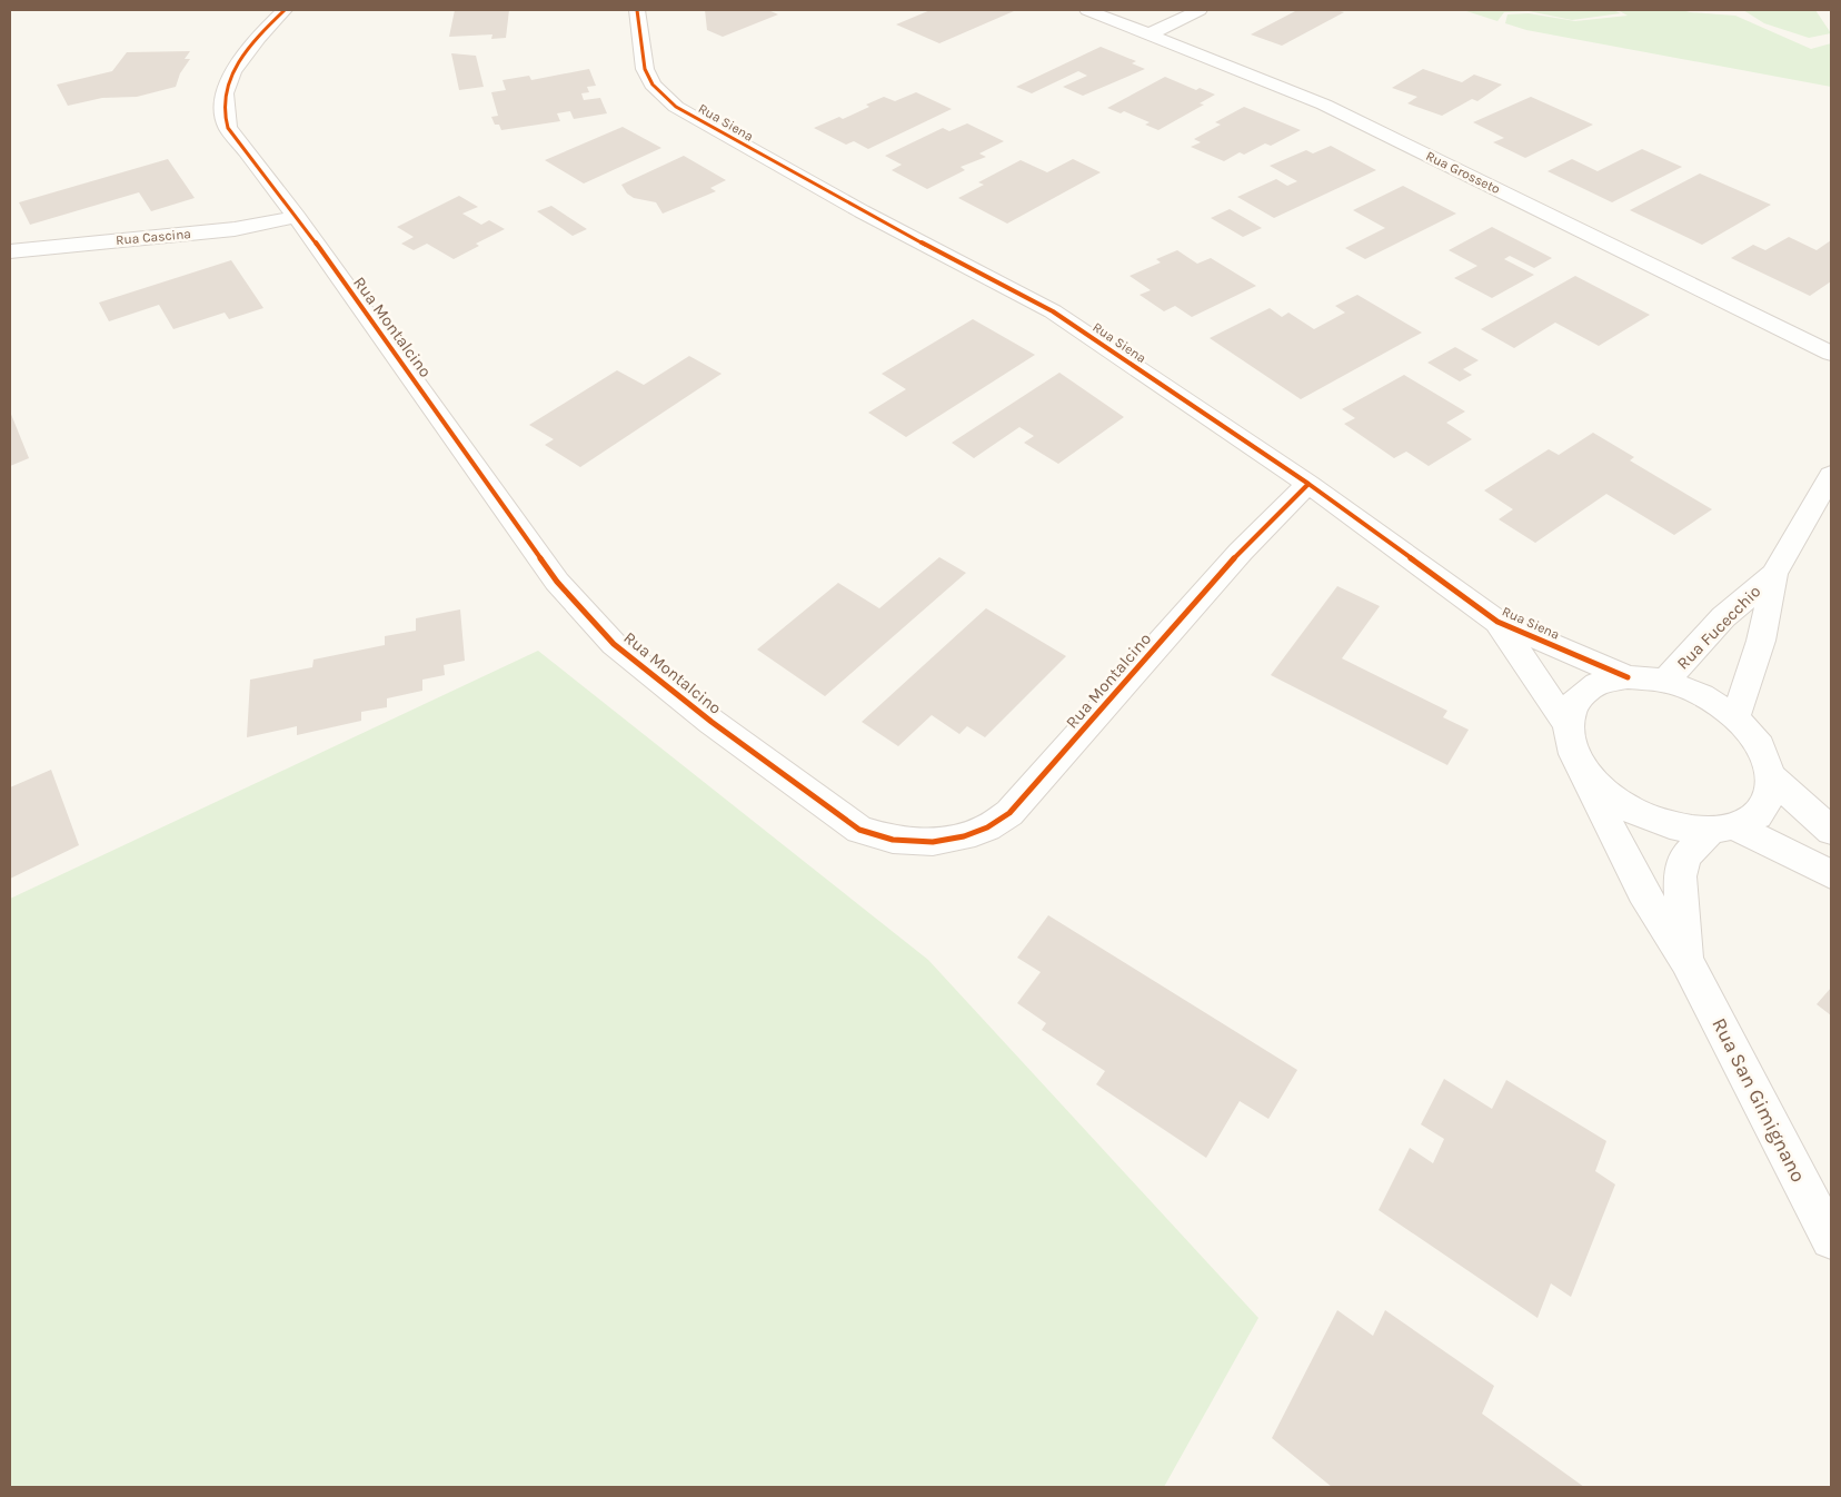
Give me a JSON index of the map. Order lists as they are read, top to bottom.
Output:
{
  "streets": {
    "street": [
      "Rua Siena",
      "Rua Grosseto",
      "Rua Cascina",
      "Rua Montalcino",
      "Rua Fucecchio",
      "Rua San Gimignano"
    ]
  },
  "crossings": [
    ["Rua Siena", "Rua Montalcino"],
    ["Rua Siena", "Rua Fucecchio"],
    ["Rua Siena", "Rua San Gimignano"],
    ["Rua Cascina", "Rua Montalcino"],
    ["Rua Fucecchio", "Rua San Gimignano"]
  ]
}
